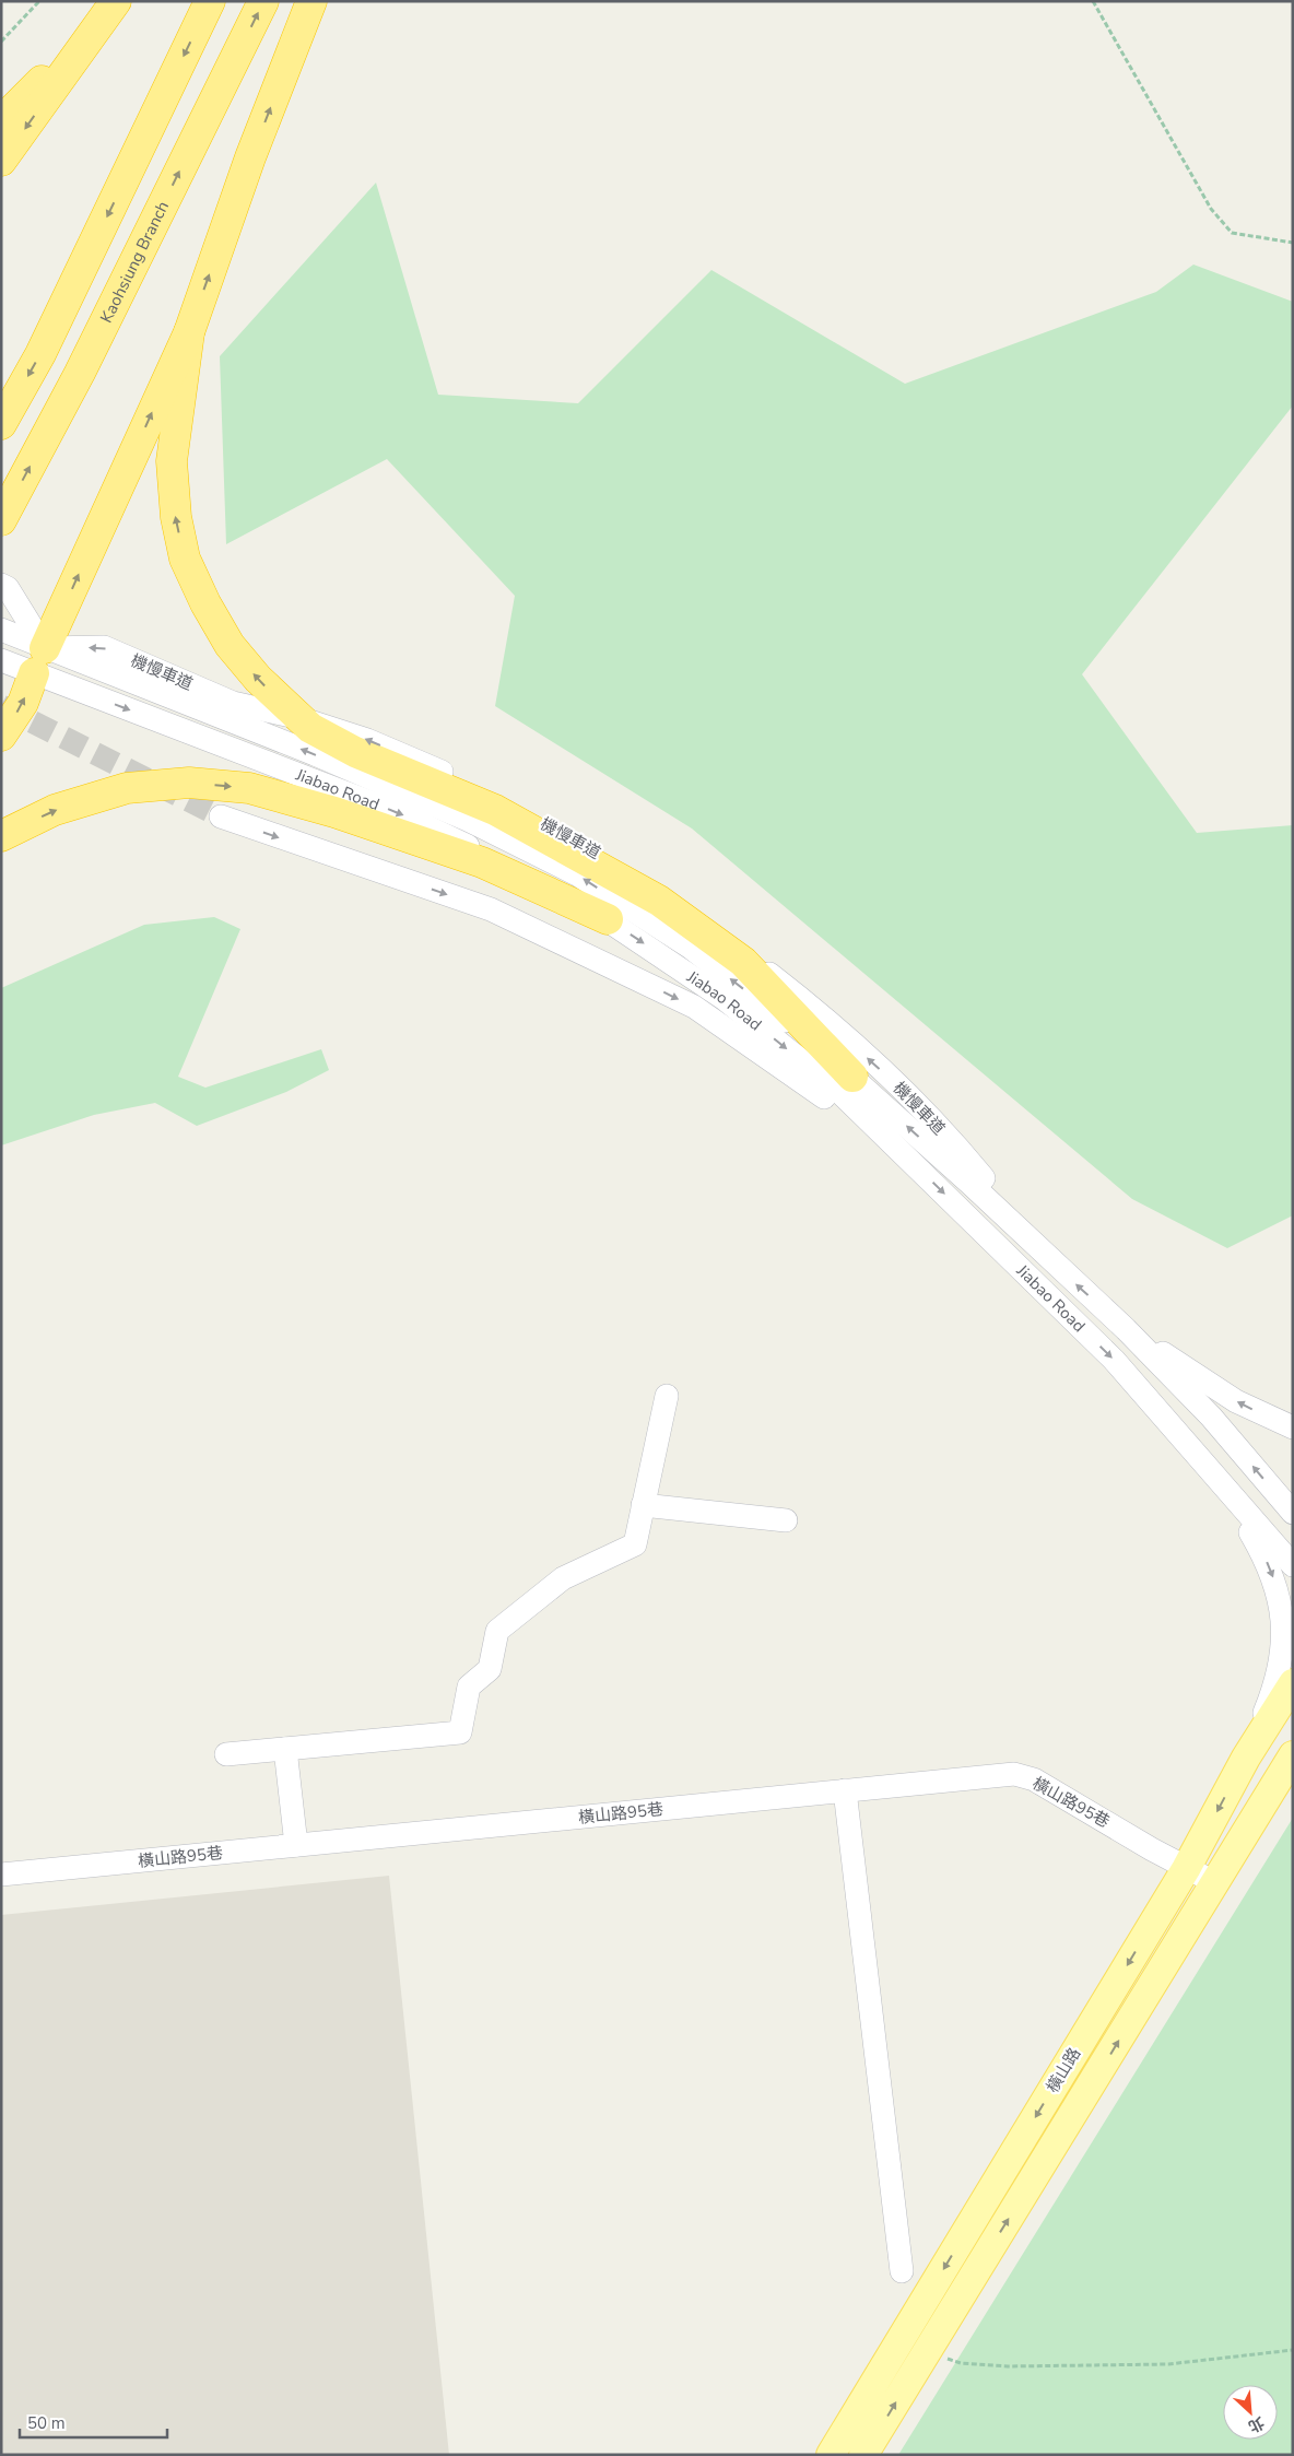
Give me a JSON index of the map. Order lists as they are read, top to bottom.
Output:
{
  "streets": {
    "highway": ["Kaohsiung Branch"],
    "main road": ["橫山路"],
    "street": ["機慢車道", "Jiabao Road", "橫山路95巷"]
  },
  "crossings": [
    ["機慢車道", "Jiabao Road"],
    ["橫山路95巷", "橫山路"]
  ],
  "scale_bar": "50 m",
  "north": "bottom right"
}
